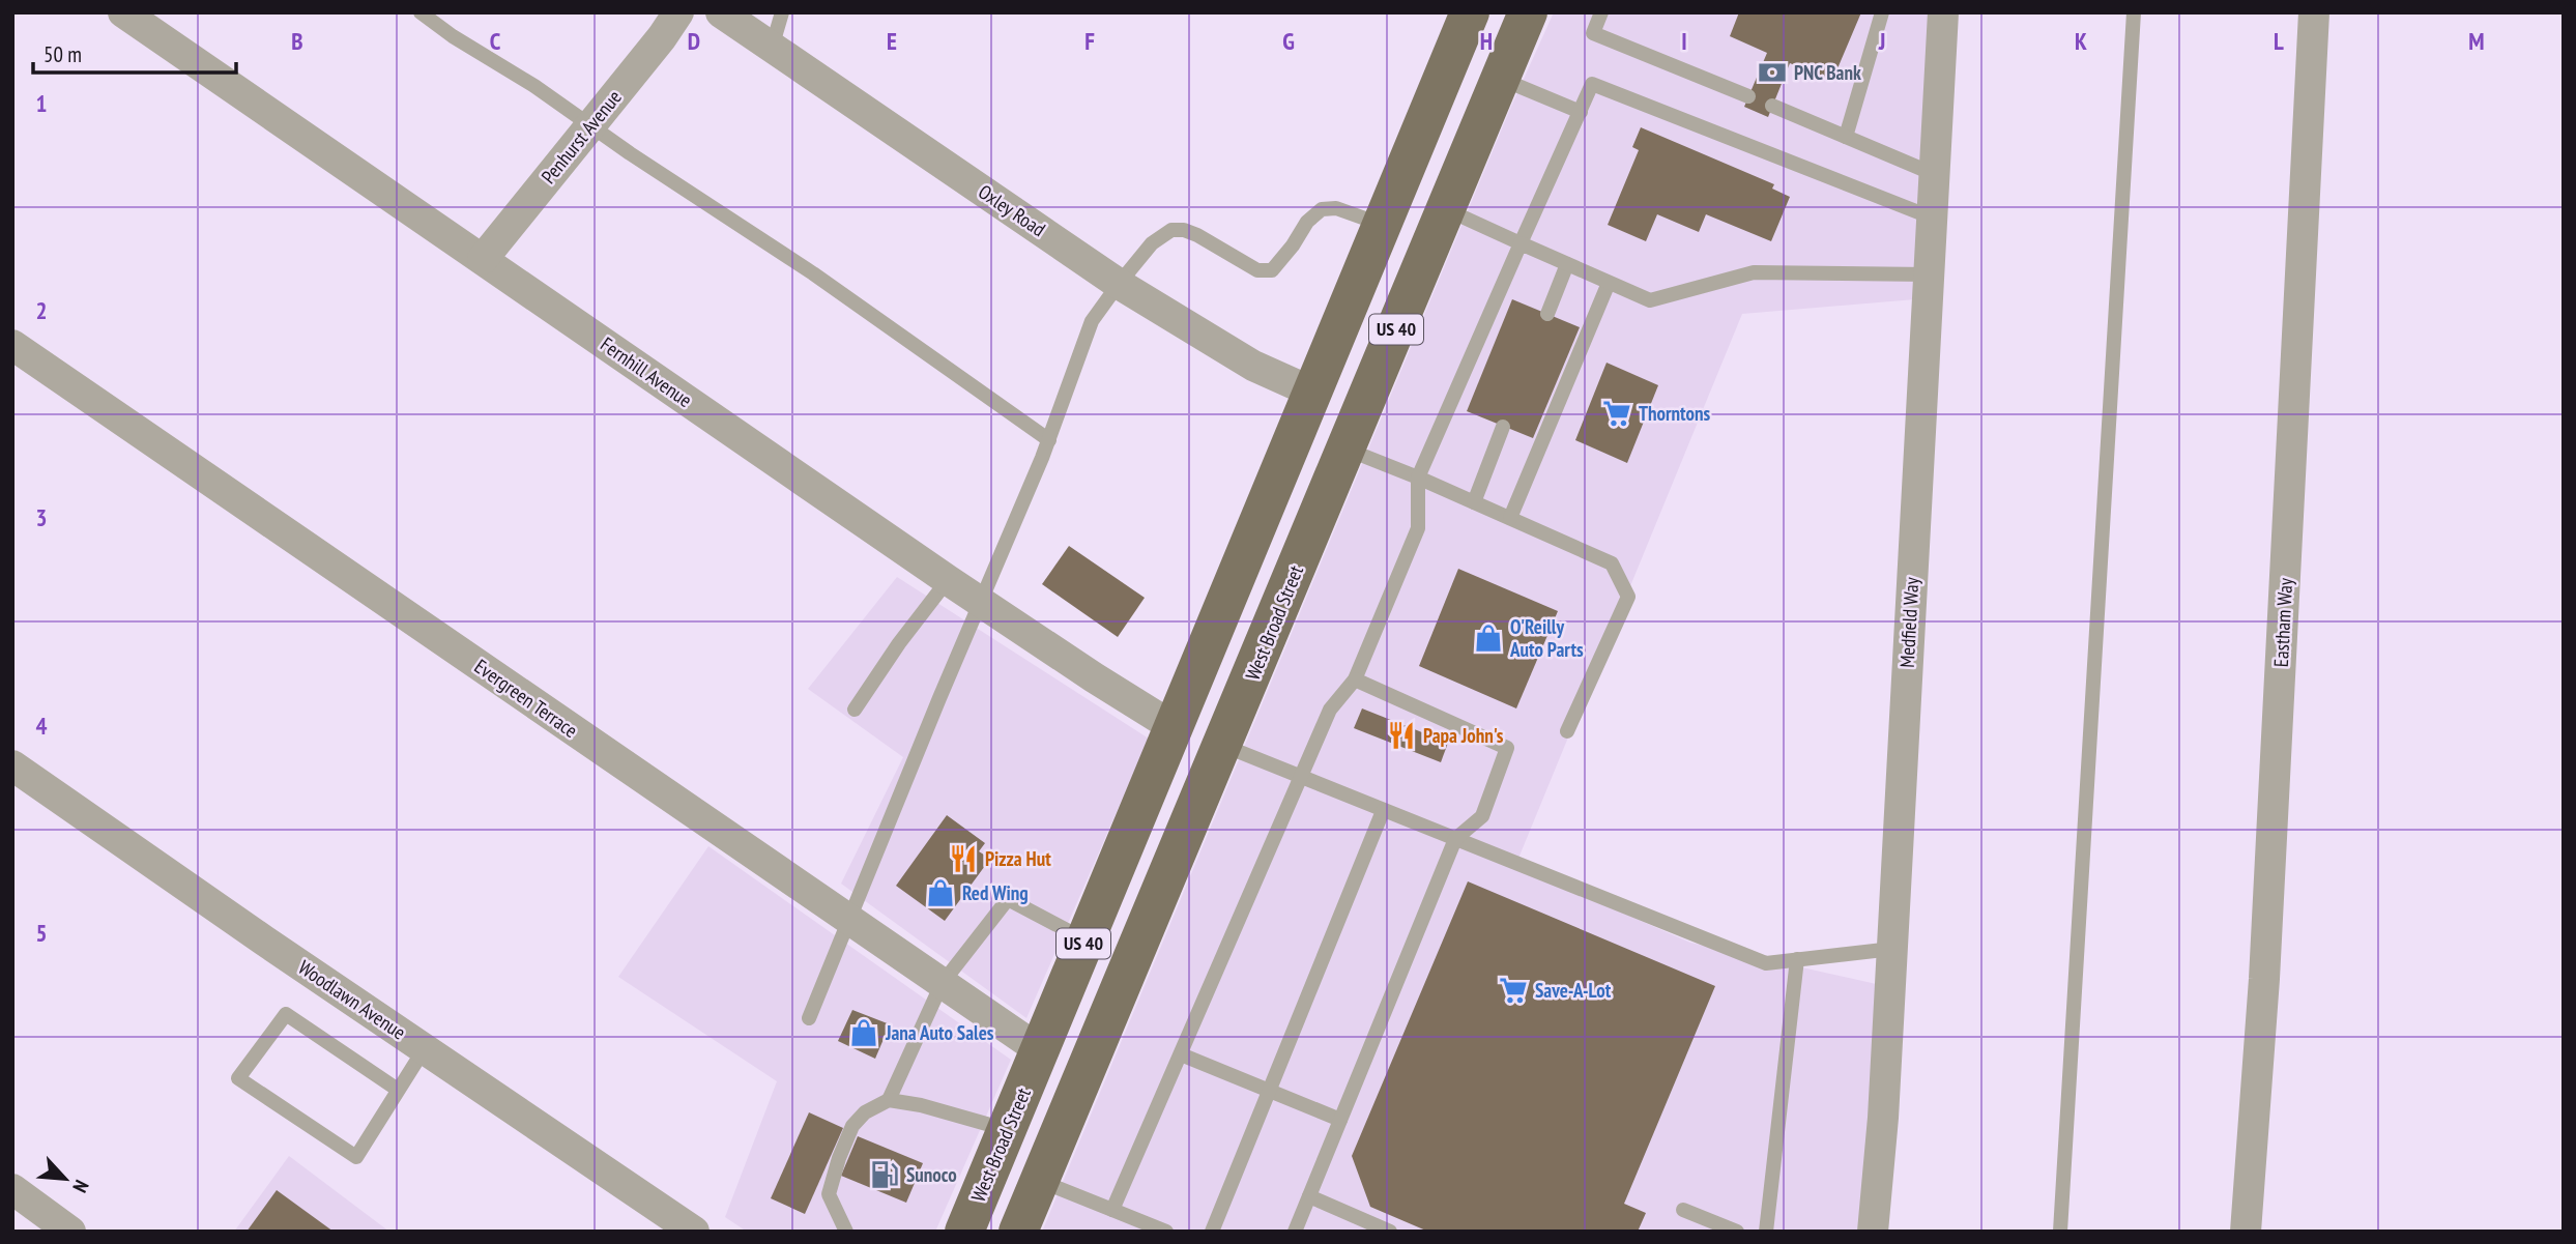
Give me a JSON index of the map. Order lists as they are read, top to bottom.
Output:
{
  "streets": {
    "main road": ["US 40", "West Broad Street"],
    "street": [
      "Penhurst Avenue",
      "Oxley Road",
      "Fernhill Avenue",
      "Medfield Way",
      "Eastham Way",
      "Evergreen Terrace",
      "Woodlawn Avenue"
    ]
  },
  "crossings": [
    ["Penhurst Avenue", "Fernhill Avenue"],
    ["Oxley Road", "West Broad Street"],
    ["Fernhill Avenue", "West Broad Street"],
    ["West Broad Street", "Evergreen Terrace"]
  ],
  "places": {
    "bank": ["PNC Bank"],
    "supermarket": ["Thorntons", "Save-A-Lot"],
    "shop": ["O'Reilly Auto Parts", "Red Wing", "Jana Auto Sales"],
    "restaurant": ["Papa John's", "Pizza Hut"],
    "fuel station": ["Sunoco"]
  },
  "scale_bar": "50 m",
  "north": "bottom right",
  "grid": {
    "columns": [
      "B",
      "C",
      "D",
      "E",
      "F",
      "G",
      "H",
      "I",
      "J",
      "K",
      "L",
      "M"
    ],
    "rows": [
      "1",
      "2",
      "3",
      "4",
      "5"
    ]
  }
}
